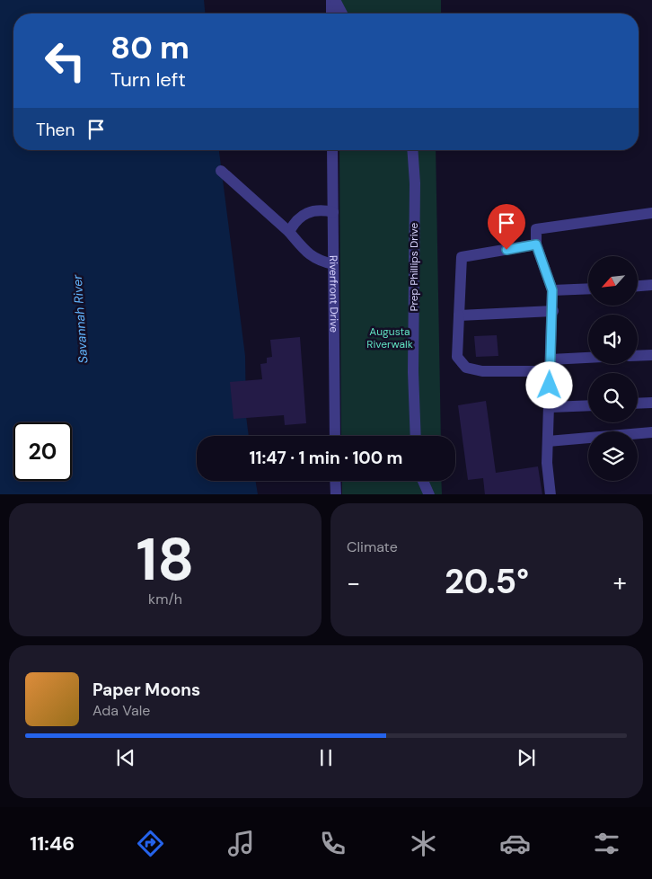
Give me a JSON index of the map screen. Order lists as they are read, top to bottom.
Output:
{
  "streets": {
    "street": ["Prep Phillips Drive", "Riverfront Drive"]
  },
  "water": ["Savannah River"],
  "parks": ["Augusta Riverwalk"],
  "north": "bottom left",
  "page": {
    "turn": ["80 m", "Turn left"],
    "then": "Then",
    "limit": "20",
    "trip": "11:47 · 1 min · 100 m",
    "tile": [
      ["18", "km/h"],
      "Climate"
    ],
    "heat": ["−", "20.5°", "+"],
    "song": ["Paper Moons", "Ada Vale"],
    "tabs": "11:46"
  }
}
